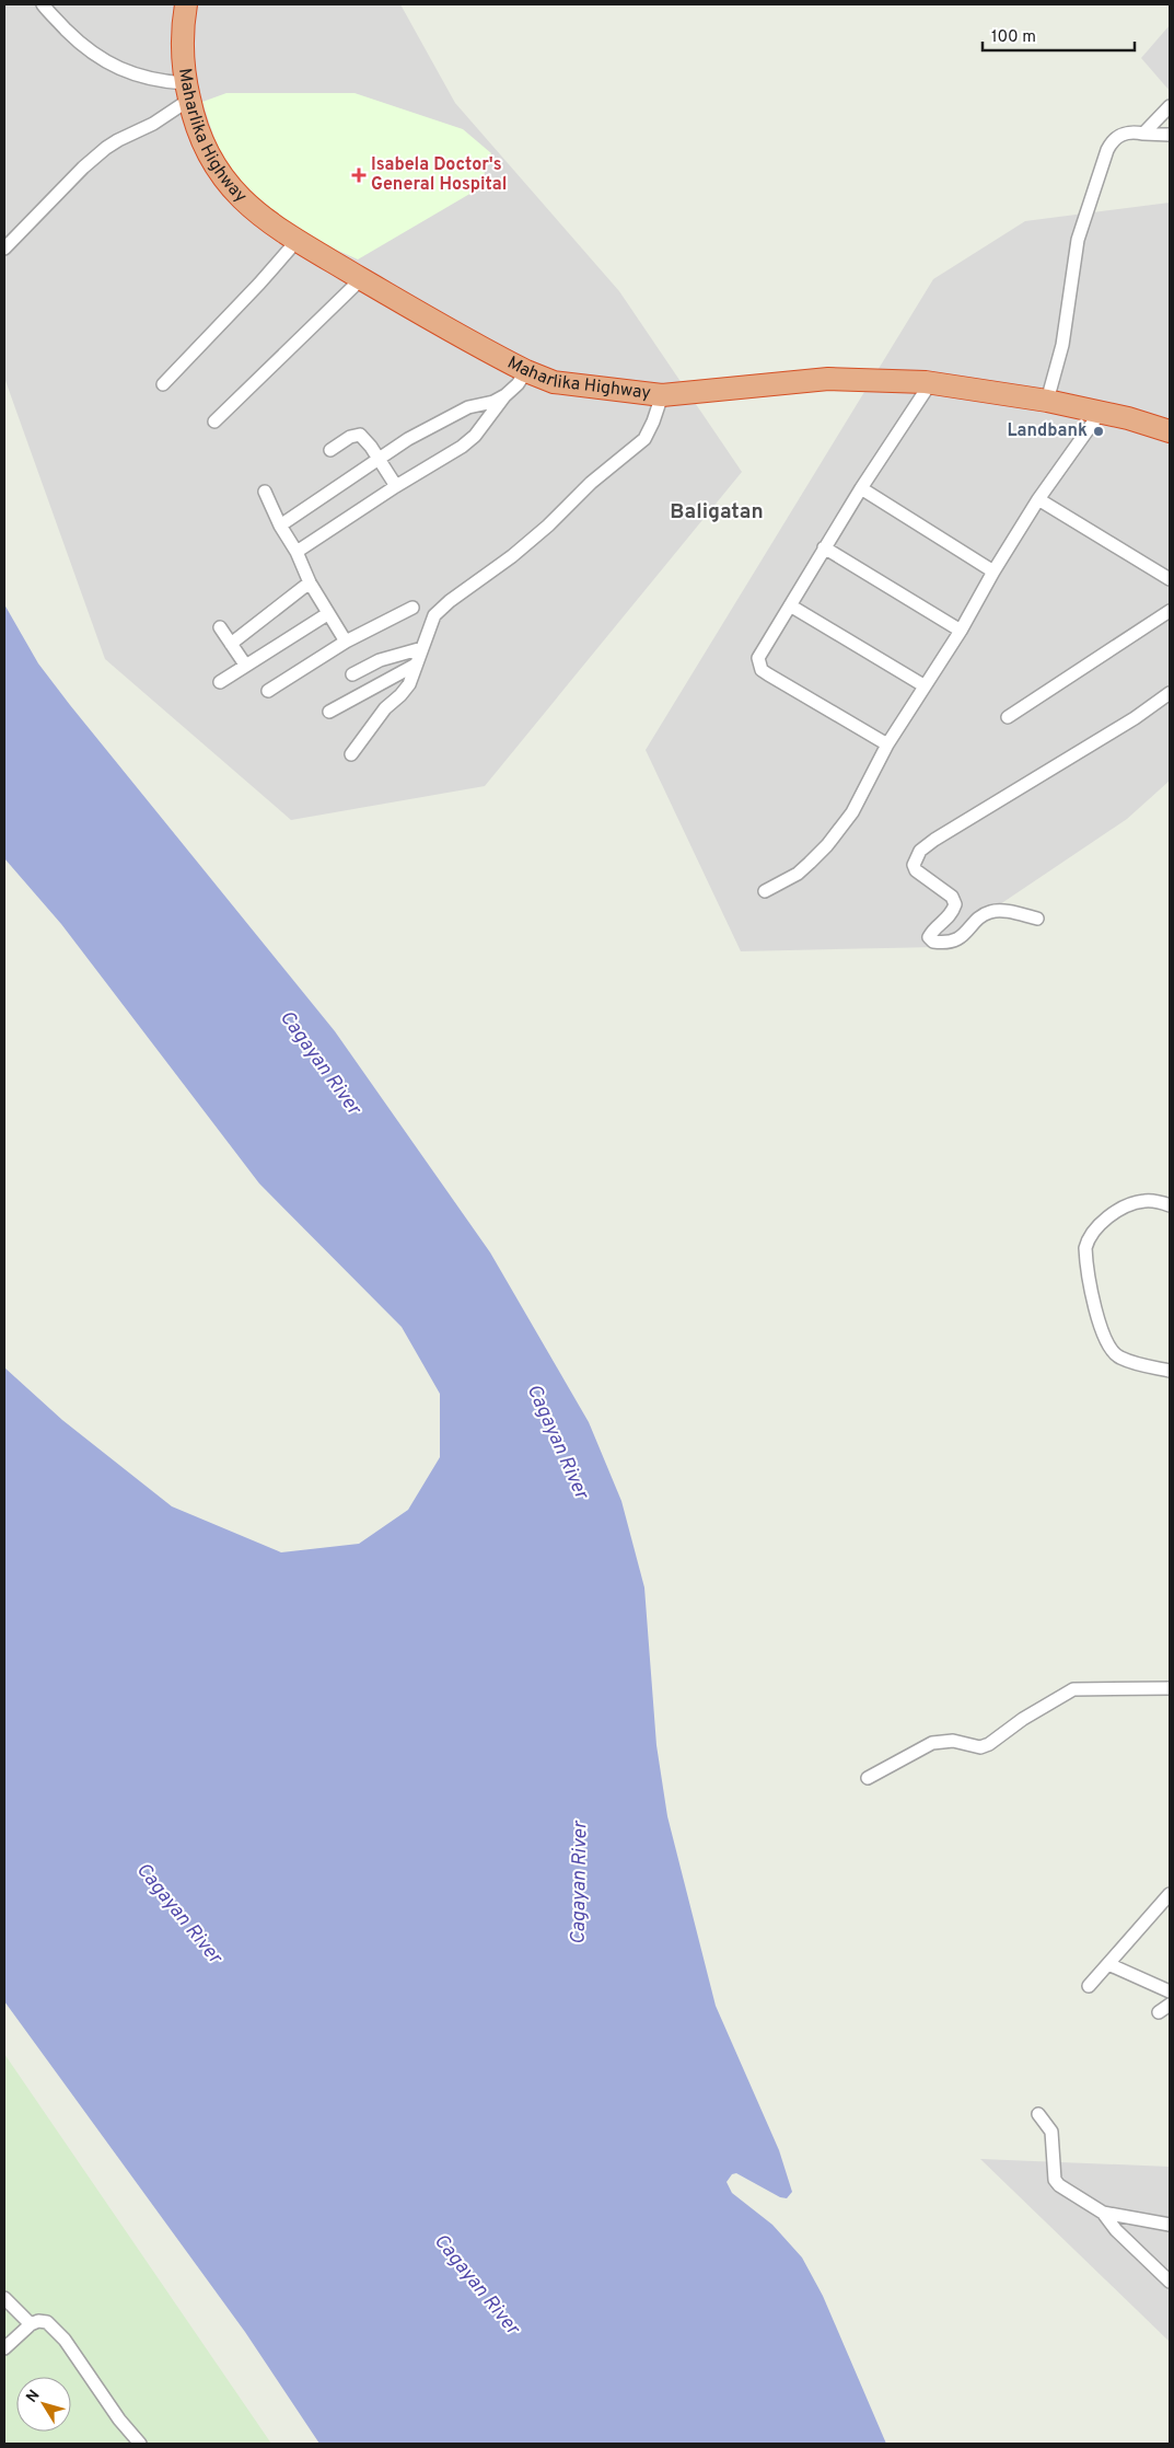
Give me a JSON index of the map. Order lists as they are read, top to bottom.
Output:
{
  "streets": {
    "highway": ["Maharlika Highway"]
  },
  "districts": ["Baligatan"],
  "water": ["Cagayan River"],
  "places": {
    "health": ["Isabela Doctor's General Hospital"],
    "other": ["Landbank"]
  },
  "scale_bar": "100 m",
  "north": "top left"
}
